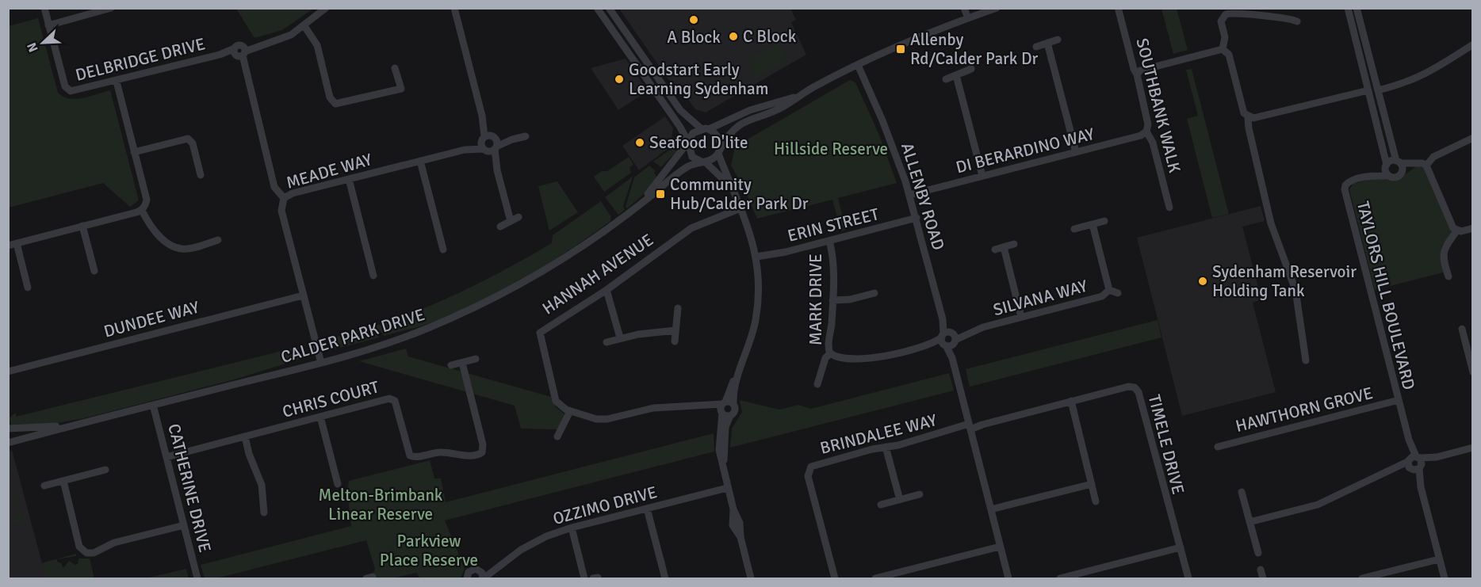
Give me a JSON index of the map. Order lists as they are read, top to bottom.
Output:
{
  "streets": {
    "street": [
      "DELBRIDGE DRIVE",
      "SOUTHBANK WALK",
      "DI BERARDINO WAY",
      "MEADE WAY",
      "ALLENBY ROAD",
      "ERIN STREET",
      "HANNAH AVENUE",
      "TAYLORS HILL BOULEVARD",
      "SILVANA WAY",
      "MARK DRIVE",
      "DUNDEE WAY",
      "CALDER PARK DRIVE",
      "CHRIS COURT",
      "HAWTHORN GROVE",
      "BRINDALEE WAY",
      "TIMELE DRIVE",
      "CATHERINE DRIVE",
      "OZZIMO DRIVE"
    ]
  },
  "crossings": [
    ["SOUTHBANK WALK", "DI BERARDINO WAY"],
    ["DI BERARDINO WAY", "ALLENBY ROAD"],
    ["MEADE WAY", "DUNDEE WAY"],
    ["MEADE WAY", "CALDER PARK DRIVE"],
    ["ALLENBY ROAD", "ERIN STREET"],
    ["ALLENBY ROAD", "SILVANA WAY"],
    ["ALLENBY ROAD", "BRINDALEE WAY"],
    ["ALLENBY ROAD", "TIMELE DRIVE"],
    ["ERIN STREET", "MARK DRIVE"],
    ["TAYLORS HILL BOULEVARD", "HAWTHORN GROVE"],
    ["SILVANA WAY", "MARK DRIVE"],
    ["CALDER PARK DRIVE", "CATHERINE DRIVE"],
    ["CHRIS COURT", "CATHERINE DRIVE"],
    ["BRINDALEE WAY", "TIMELE DRIVE"]
  ],
  "parks": ["Hillside Reserve", "Melton-Brimbank Linear Reserve", "Parkview Place Reserve"],
  "places": {
    "other": [
      "A Block",
      "C Block",
      "Goodstart Early Learning Sydenham",
      "Seafood D'lite",
      "Sydenham Reservoir Holding Tank"
    ],
    "transit": ["Allenby Rd/Calder Park Dr", "Community Hub/Calder Park Dr"]
  },
  "north": "bottom left"
}
